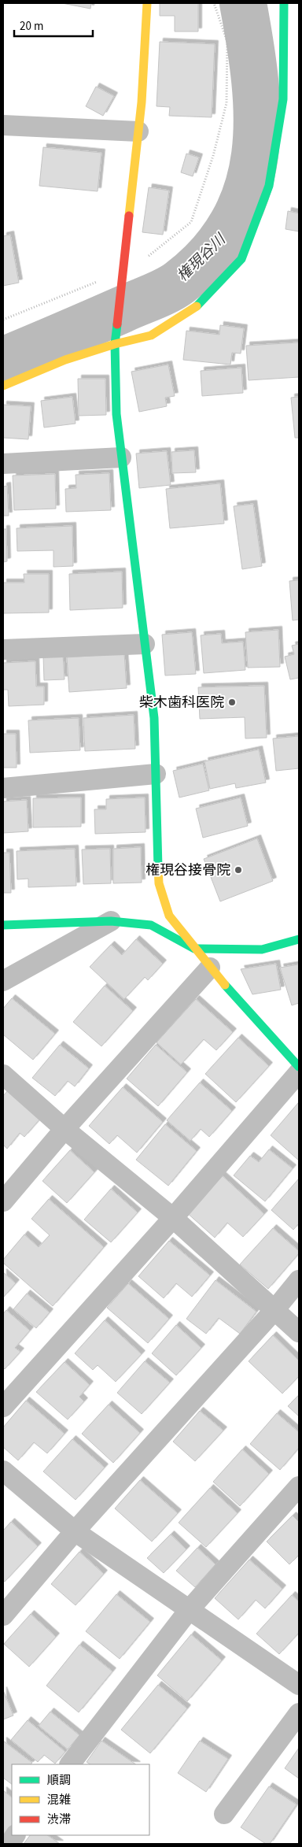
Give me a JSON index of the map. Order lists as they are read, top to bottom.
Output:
{
  "water": ["権現谷川"],
  "places": ["柴木歯科医院", "権現谷接骨院"],
  "legend": ["順調", "混雑", "渋滞"],
  "scale_bar": "20 m"
}
